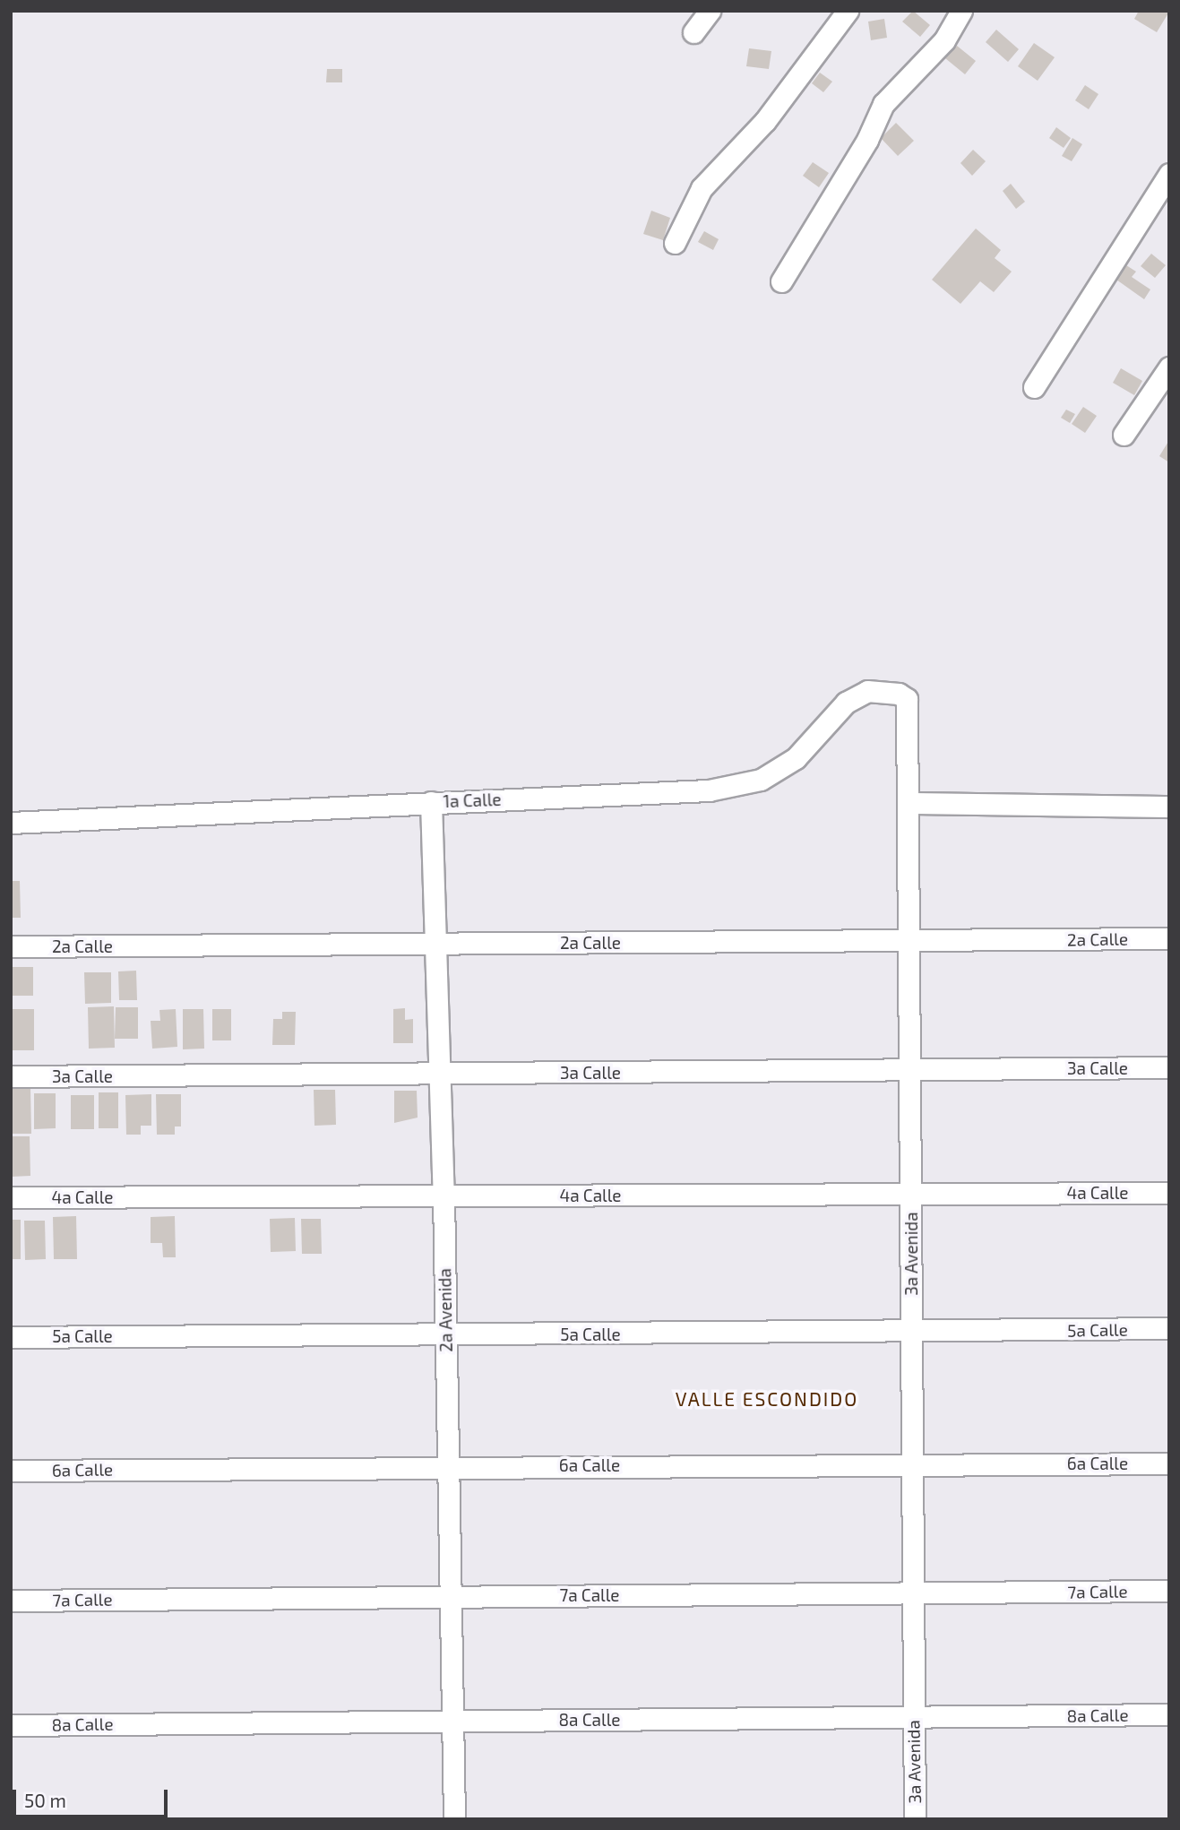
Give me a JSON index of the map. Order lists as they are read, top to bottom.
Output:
{
  "streets": {
    "street": [
      "1a Calle",
      "2a Calle",
      "3a Calle",
      "4a Calle",
      "3a Avenida",
      "2a Avenida",
      "5a Calle",
      "6a Calle",
      "7a Calle",
      "8a Calle"
    ]
  },
  "crossings": [
    ["1a Calle", "3a Avenida"],
    ["1a Calle", "2a Avenida"],
    ["2a Calle", "3a Avenida"],
    ["2a Calle", "2a Avenida"],
    ["3a Calle", "3a Avenida"],
    ["3a Calle", "2a Avenida"],
    ["4a Calle", "3a Avenida"],
    ["4a Calle", "2a Avenida"],
    ["3a Avenida", "5a Calle"],
    ["3a Avenida", "6a Calle"],
    ["3a Avenida", "7a Calle"],
    ["3a Avenida", "8a Calle"],
    ["2a Avenida", "5a Calle"],
    ["2a Avenida", "6a Calle"],
    ["2a Avenida", "7a Calle"],
    ["2a Avenida", "8a Calle"]
  ],
  "districts": ["VALLE ESCONDIDO"],
  "scale_bar": "50 m"
}
